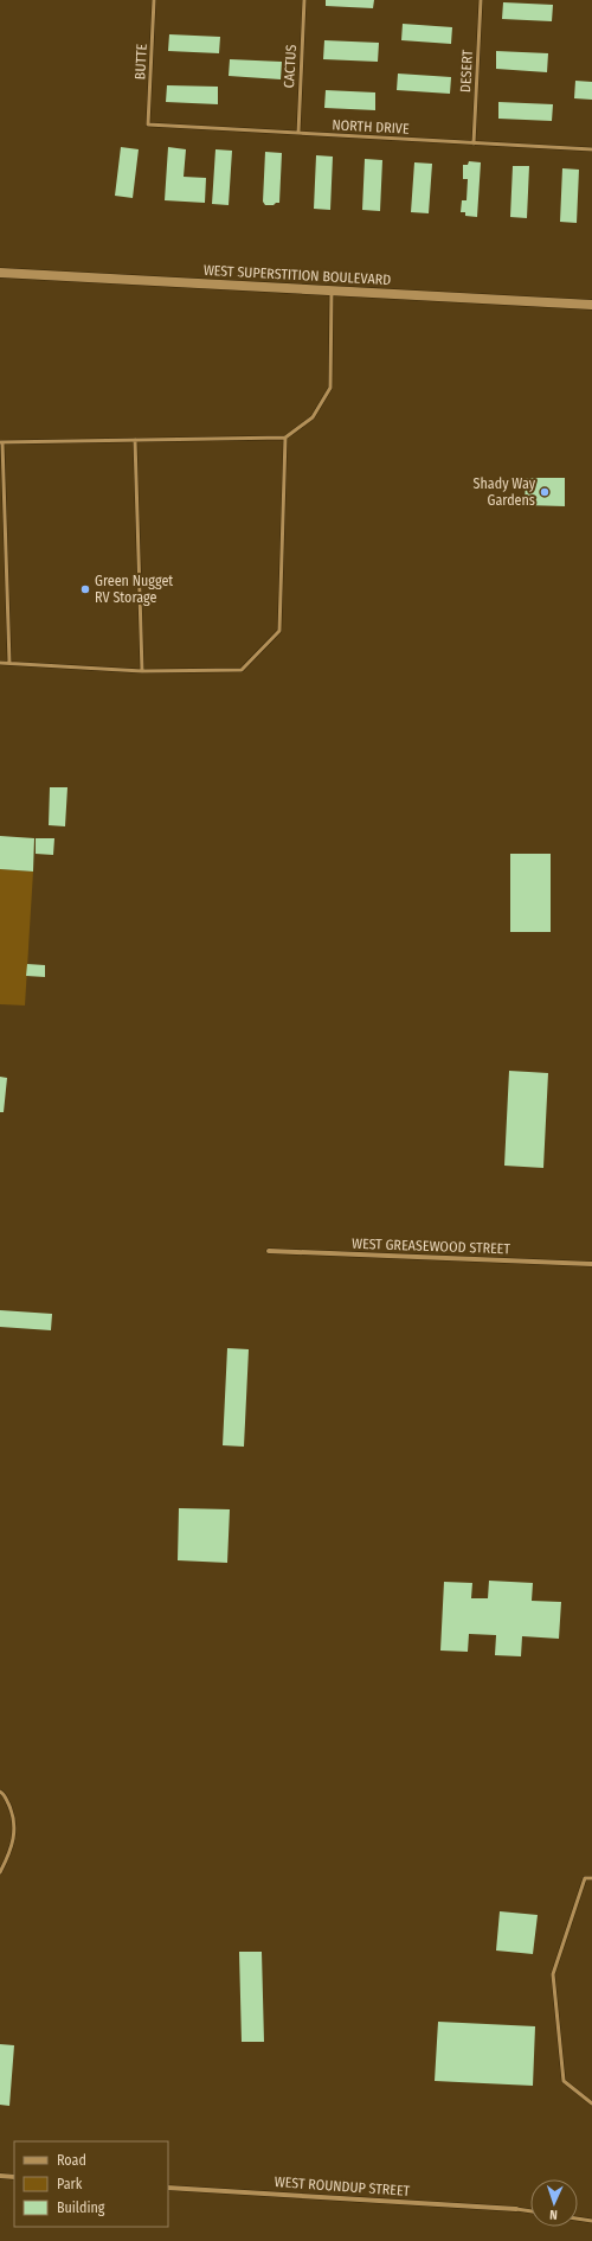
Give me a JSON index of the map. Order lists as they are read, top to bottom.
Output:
{
  "streets": {
    "main road": ["WEST SUPERSTITION BOULEVARD"],
    "street": ["WEST GREASEWOOD STREET", "WEST ROUNDUP STREET"],
    "lane": [
      "BUTTE",
      "CACTUS",
      "DESERT",
      "NORTH DRIVE"
    ]
  },
  "crossings": [
    ["BUTTE", "NORTH DRIVE"],
    ["CACTUS", "NORTH DRIVE"],
    ["DESERT", "NORTH DRIVE"]
  ],
  "places": ["Shady Way Gardens", "Green Nugget RV Storage"],
  "legend": ["Road", "Park", "Building"],
  "north": "bottom"
}
